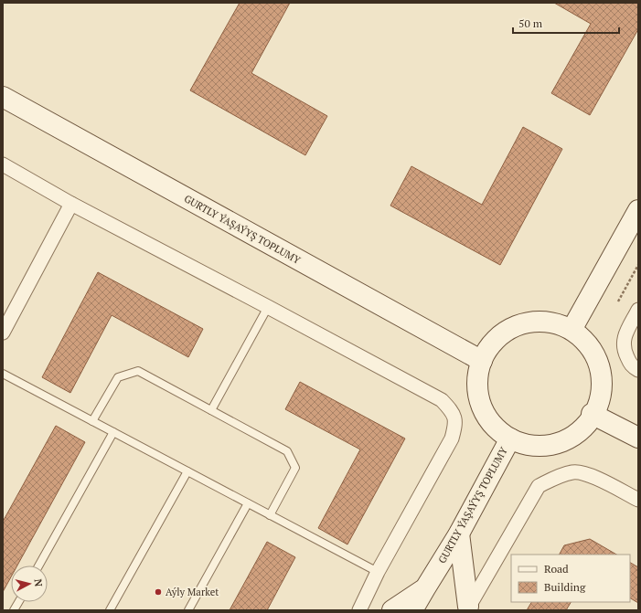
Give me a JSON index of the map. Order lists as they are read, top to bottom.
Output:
{
  "streets": {
    "street": ["GURTLY ÝAŞAÝYŞ TOPLUMY"]
  },
  "places": ["Aýly Market"],
  "legend": ["Road", "Building"],
  "scale_bar": "50 m",
  "north": "right"
}
